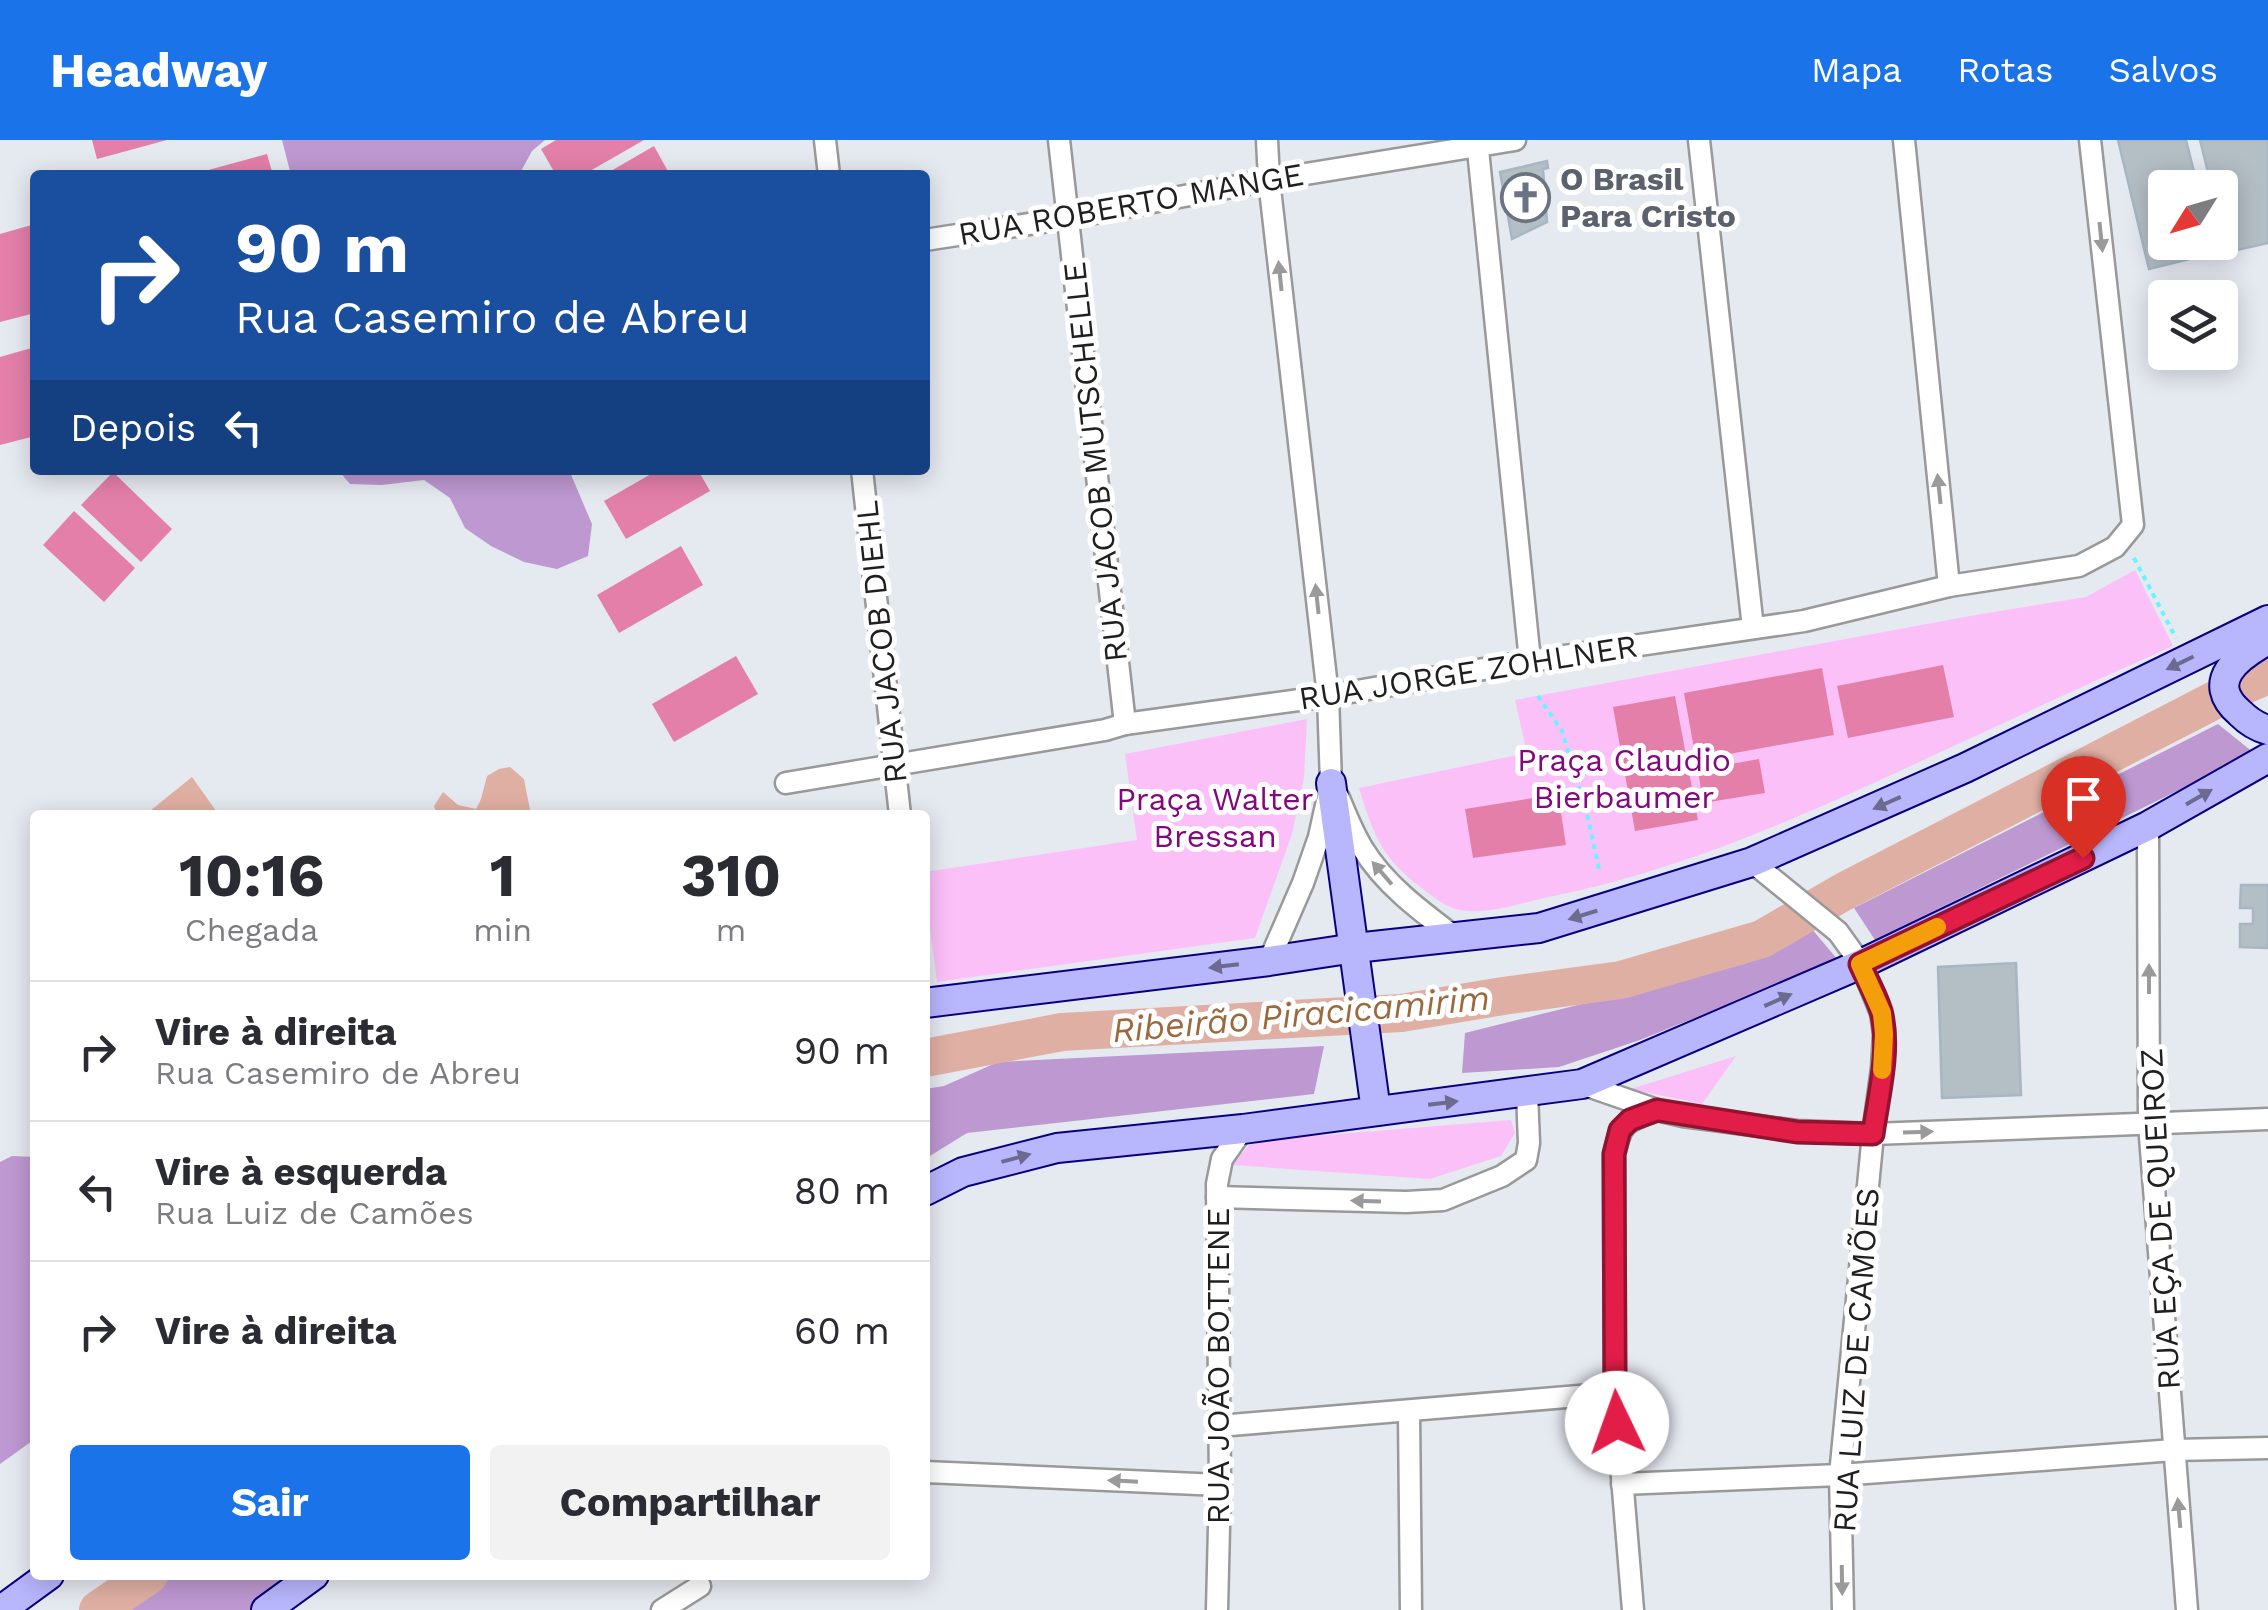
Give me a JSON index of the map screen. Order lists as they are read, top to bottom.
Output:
{
  "streets": {
    "street": [
      "RUA ROBERTO MANGE",
      "RUA JACOB MUTSCHELLE",
      "RUA JACOB DIEHL",
      "RUA JORGE ZOHLNER",
      "RUA EÇA DE QUEIROZ",
      "RUA LUIZ DE CAMÕES",
      "RUA JOÃO BOTTENE"
    ]
  },
  "crossings": [
    ["RUA ROBERTO MANGE", "RUA JACOB MUTSCHELLE"],
    ["RUA JACOB MUTSCHELLE", "RUA JORGE ZOHLNER"],
    ["RUA JACOB DIEHL", "RUA JORGE ZOHLNER"]
  ],
  "one_way": ["RUA EÇA DE QUEIROZ"],
  "water": ["Ribeirão Piracicamirim"],
  "parks": ["Praça Claudio Bierbaumer", "Praça Walter Bressan"],
  "places": {
    "church": ["O Brasil Para Cristo"]
  },
  "north": "bottom left",
  "page": {
    "header": "Headway",
    "nav": ["Mapa", "Rotas", "Salvos"],
    "turn": ["90 m", "Rua Casemiro de Abreu"],
    "then": "Depois",
    "eta": [
      "10:16",
      "Chegada",
      "1",
      "min",
      "310",
      "m"
    ],
    "list": [
      {
        "name": "Vire à direita",
        "note": "Rua Casemiro de Abreu",
        "value": "90 m"
      },
      {
        "name": "Vire à esquerda",
        "note": "Rua Luiz de Camões",
        "value": "80 m"
      },
      {
        "name": "Vire à direita",
        "value": "60 m"
      }
    ],
    "buttons": ["Sair", "Compartilhar"]
  }
}
